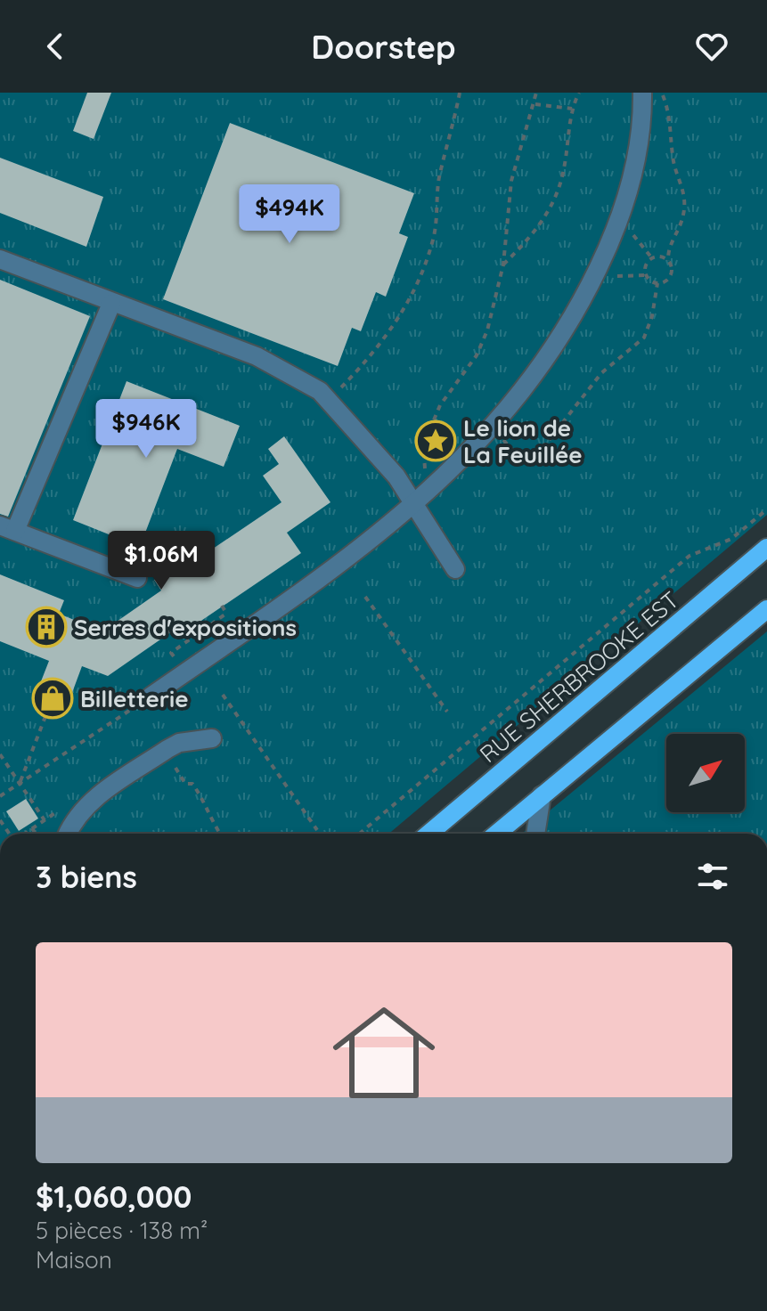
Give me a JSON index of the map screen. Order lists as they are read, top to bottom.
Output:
{
  "streets": {
    "main road": ["RUE SHERBROOKE EST"]
  },
  "places": {
    "place": ["Le lion de La Feuillée"],
    "building": ["Serres d'expositions"],
    "shop": ["Billetterie"]
  },
  "north": "top right",
  "page": {
    "header": "Doorstep",
    "price": ["$494K", "$946K", "$1.06M"],
    "heading": "3 biens",
    "list": [
      {
        "name": "$1,060,000",
        "note": "5 pièces · 138 m² · Maison"
      }
    ]
  }
}
